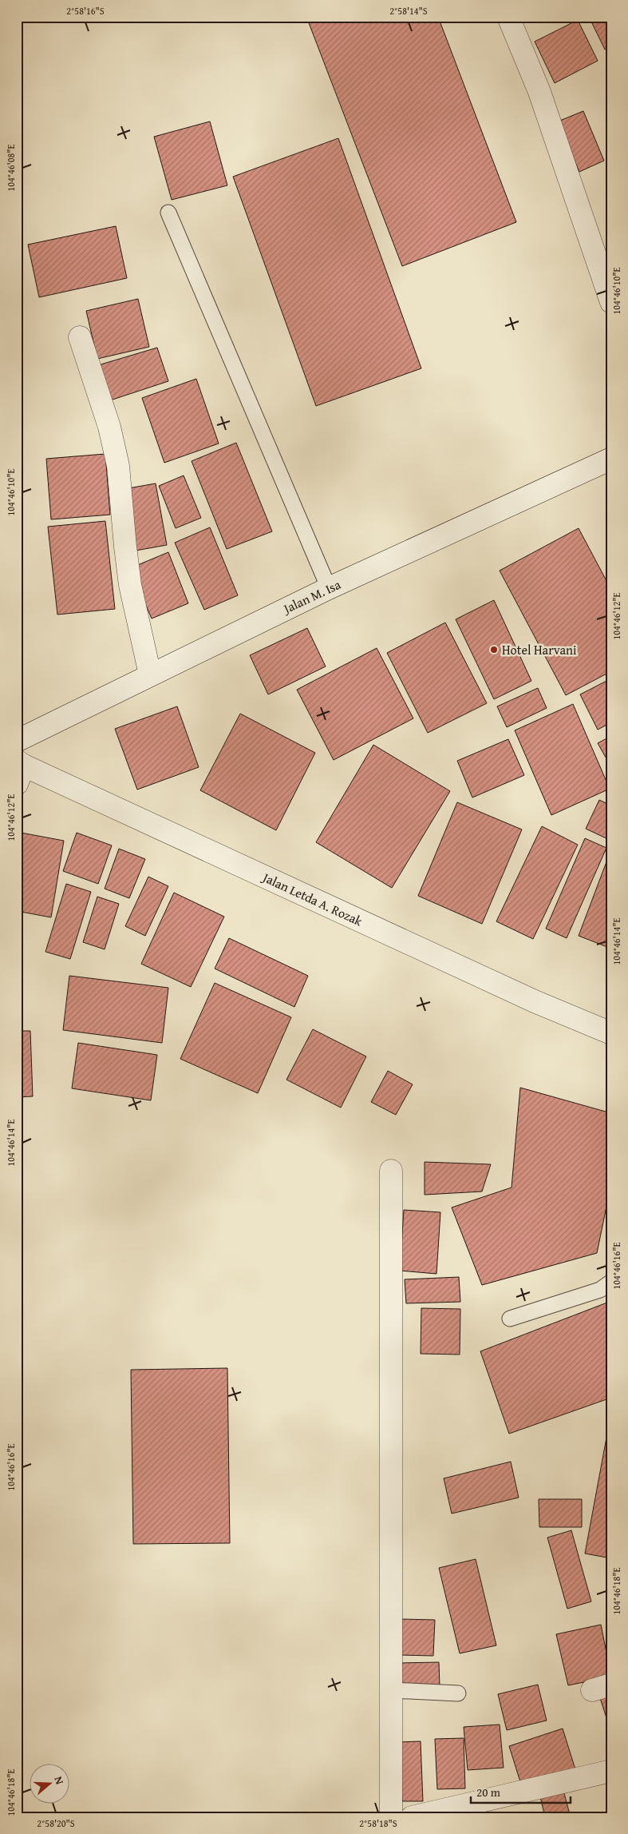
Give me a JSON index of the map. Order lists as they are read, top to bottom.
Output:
{
  "streets": {
    "street": ["Jalan M. Isa", "Jalan Letda A. Rozak"]
  },
  "places": ["Hotel Harvani"],
  "scale_bar": "20 m",
  "north": "right",
  "coordinates": [
    "2°58'16\"S",
    "2°58'14\"S",
    "104°46'08\"E",
    "104°46'10\"E",
    "104°46'12\"E",
    "104°46'14\"E",
    "104°46'16\"E",
    "104°46'18\"E",
    "2°58'20\"S",
    "2°58'18\"S"
  ]
}
